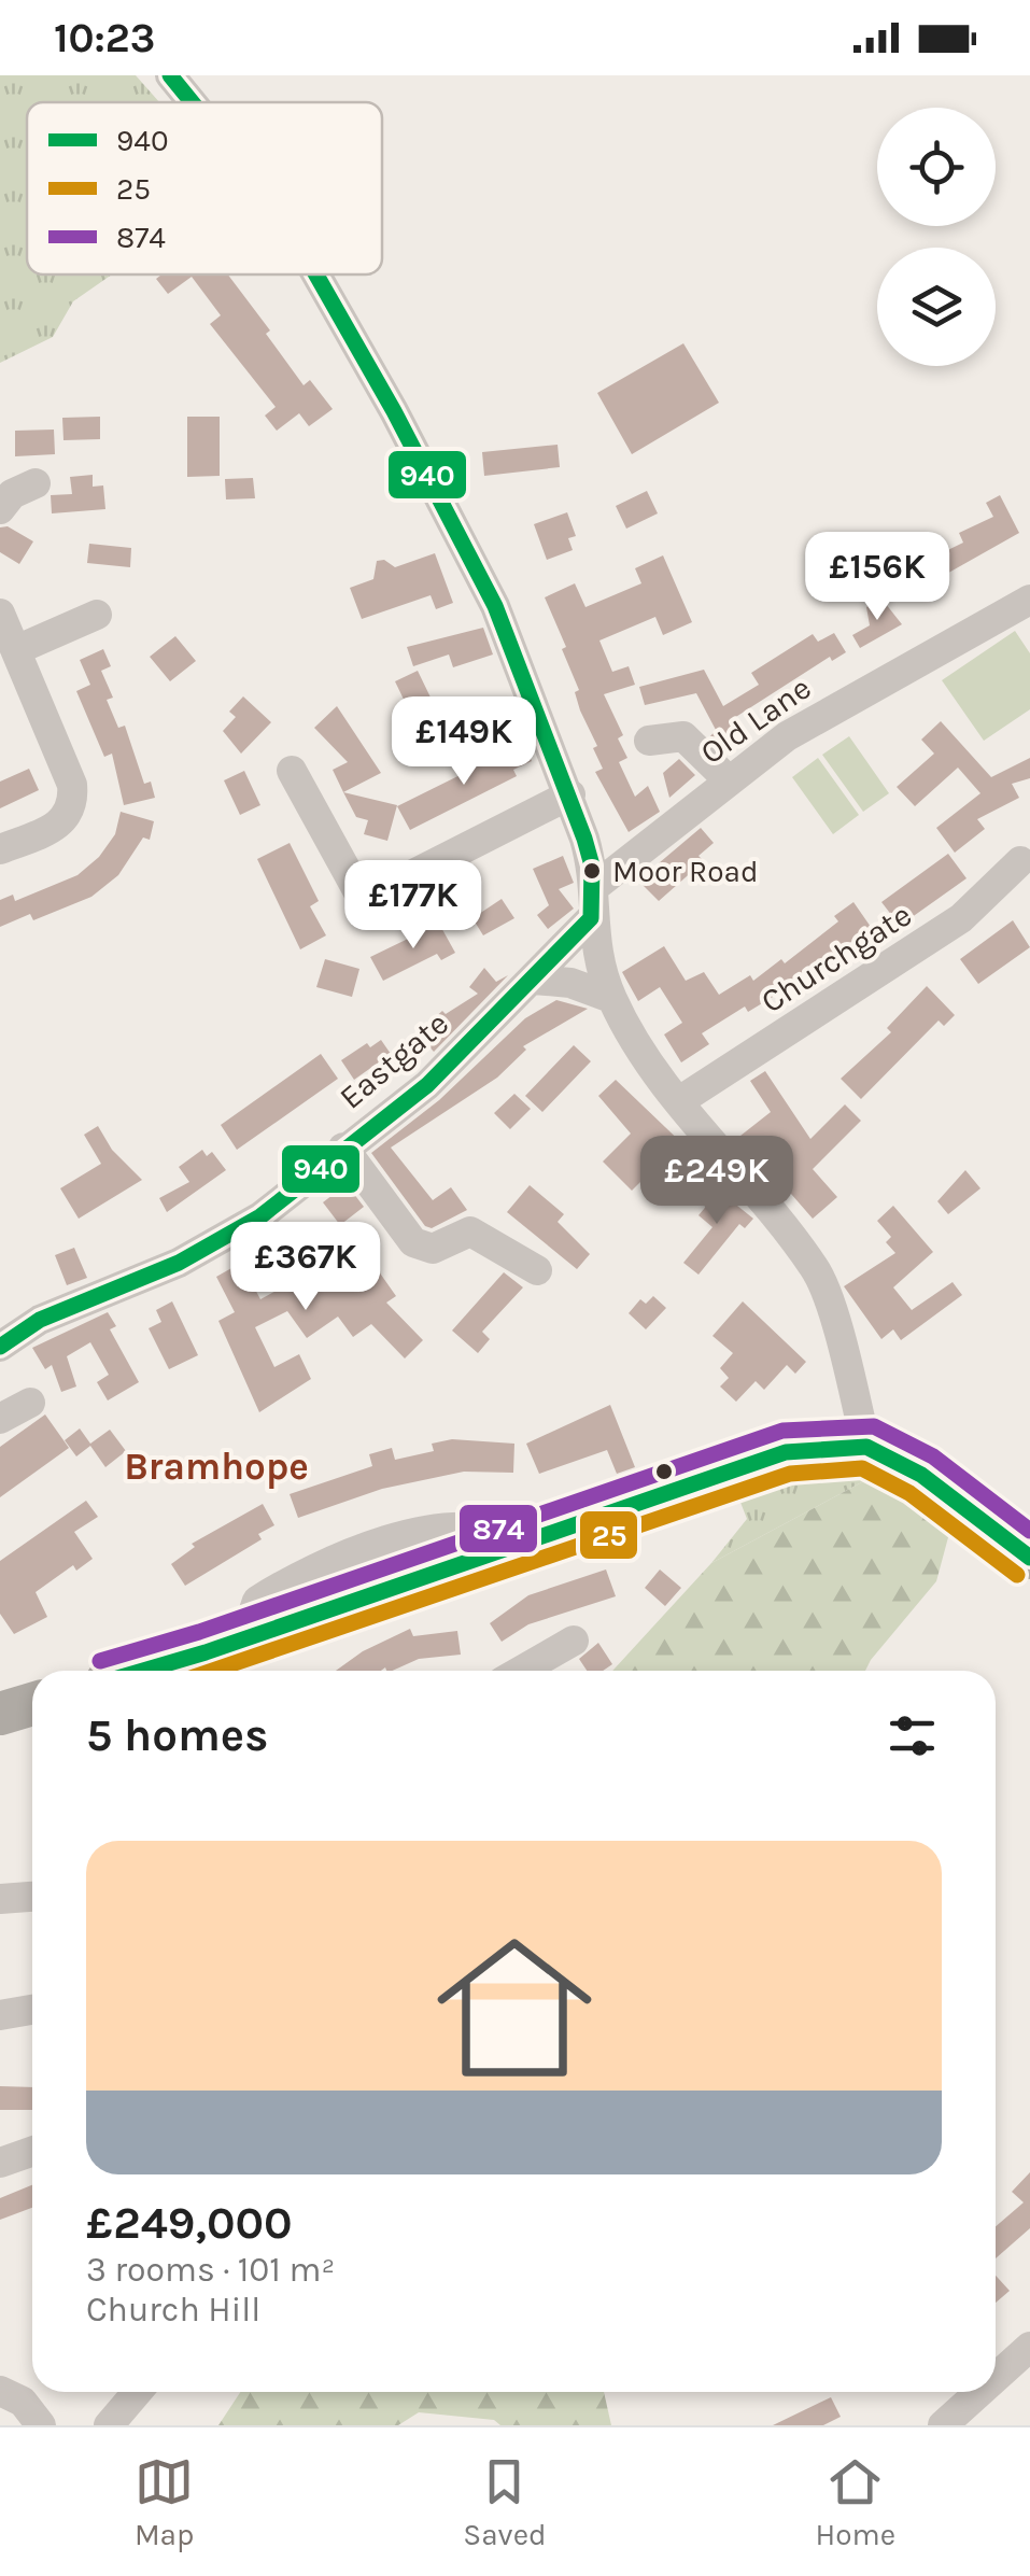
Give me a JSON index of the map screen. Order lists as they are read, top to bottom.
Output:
{
  "streets": {
    "street": ["Old Lane", "Churchgate", "Eastgate"]
  },
  "crossings": [
    ["Old Lane", "Eastgate"]
  ],
  "districts": ["Bramhope"],
  "places": ["Moor Road"],
  "lines": ["transit line 940", "transit line 874", "transit line 25"],
  "legend": ["940", "25", "874"],
  "page": {
    "status": "10:23",
    "price": [
      "£156K",
      "£149K",
      "£177K",
      "£249K",
      "£367K"
    ],
    "heading": "5 homes",
    "list": [
      {
        "name": "£249,000",
        "note": "3 rooms · 101 m² · Church Hill"
      }
    ],
    "tabs": ["Map", "Saved", "Home"]
  }
}
